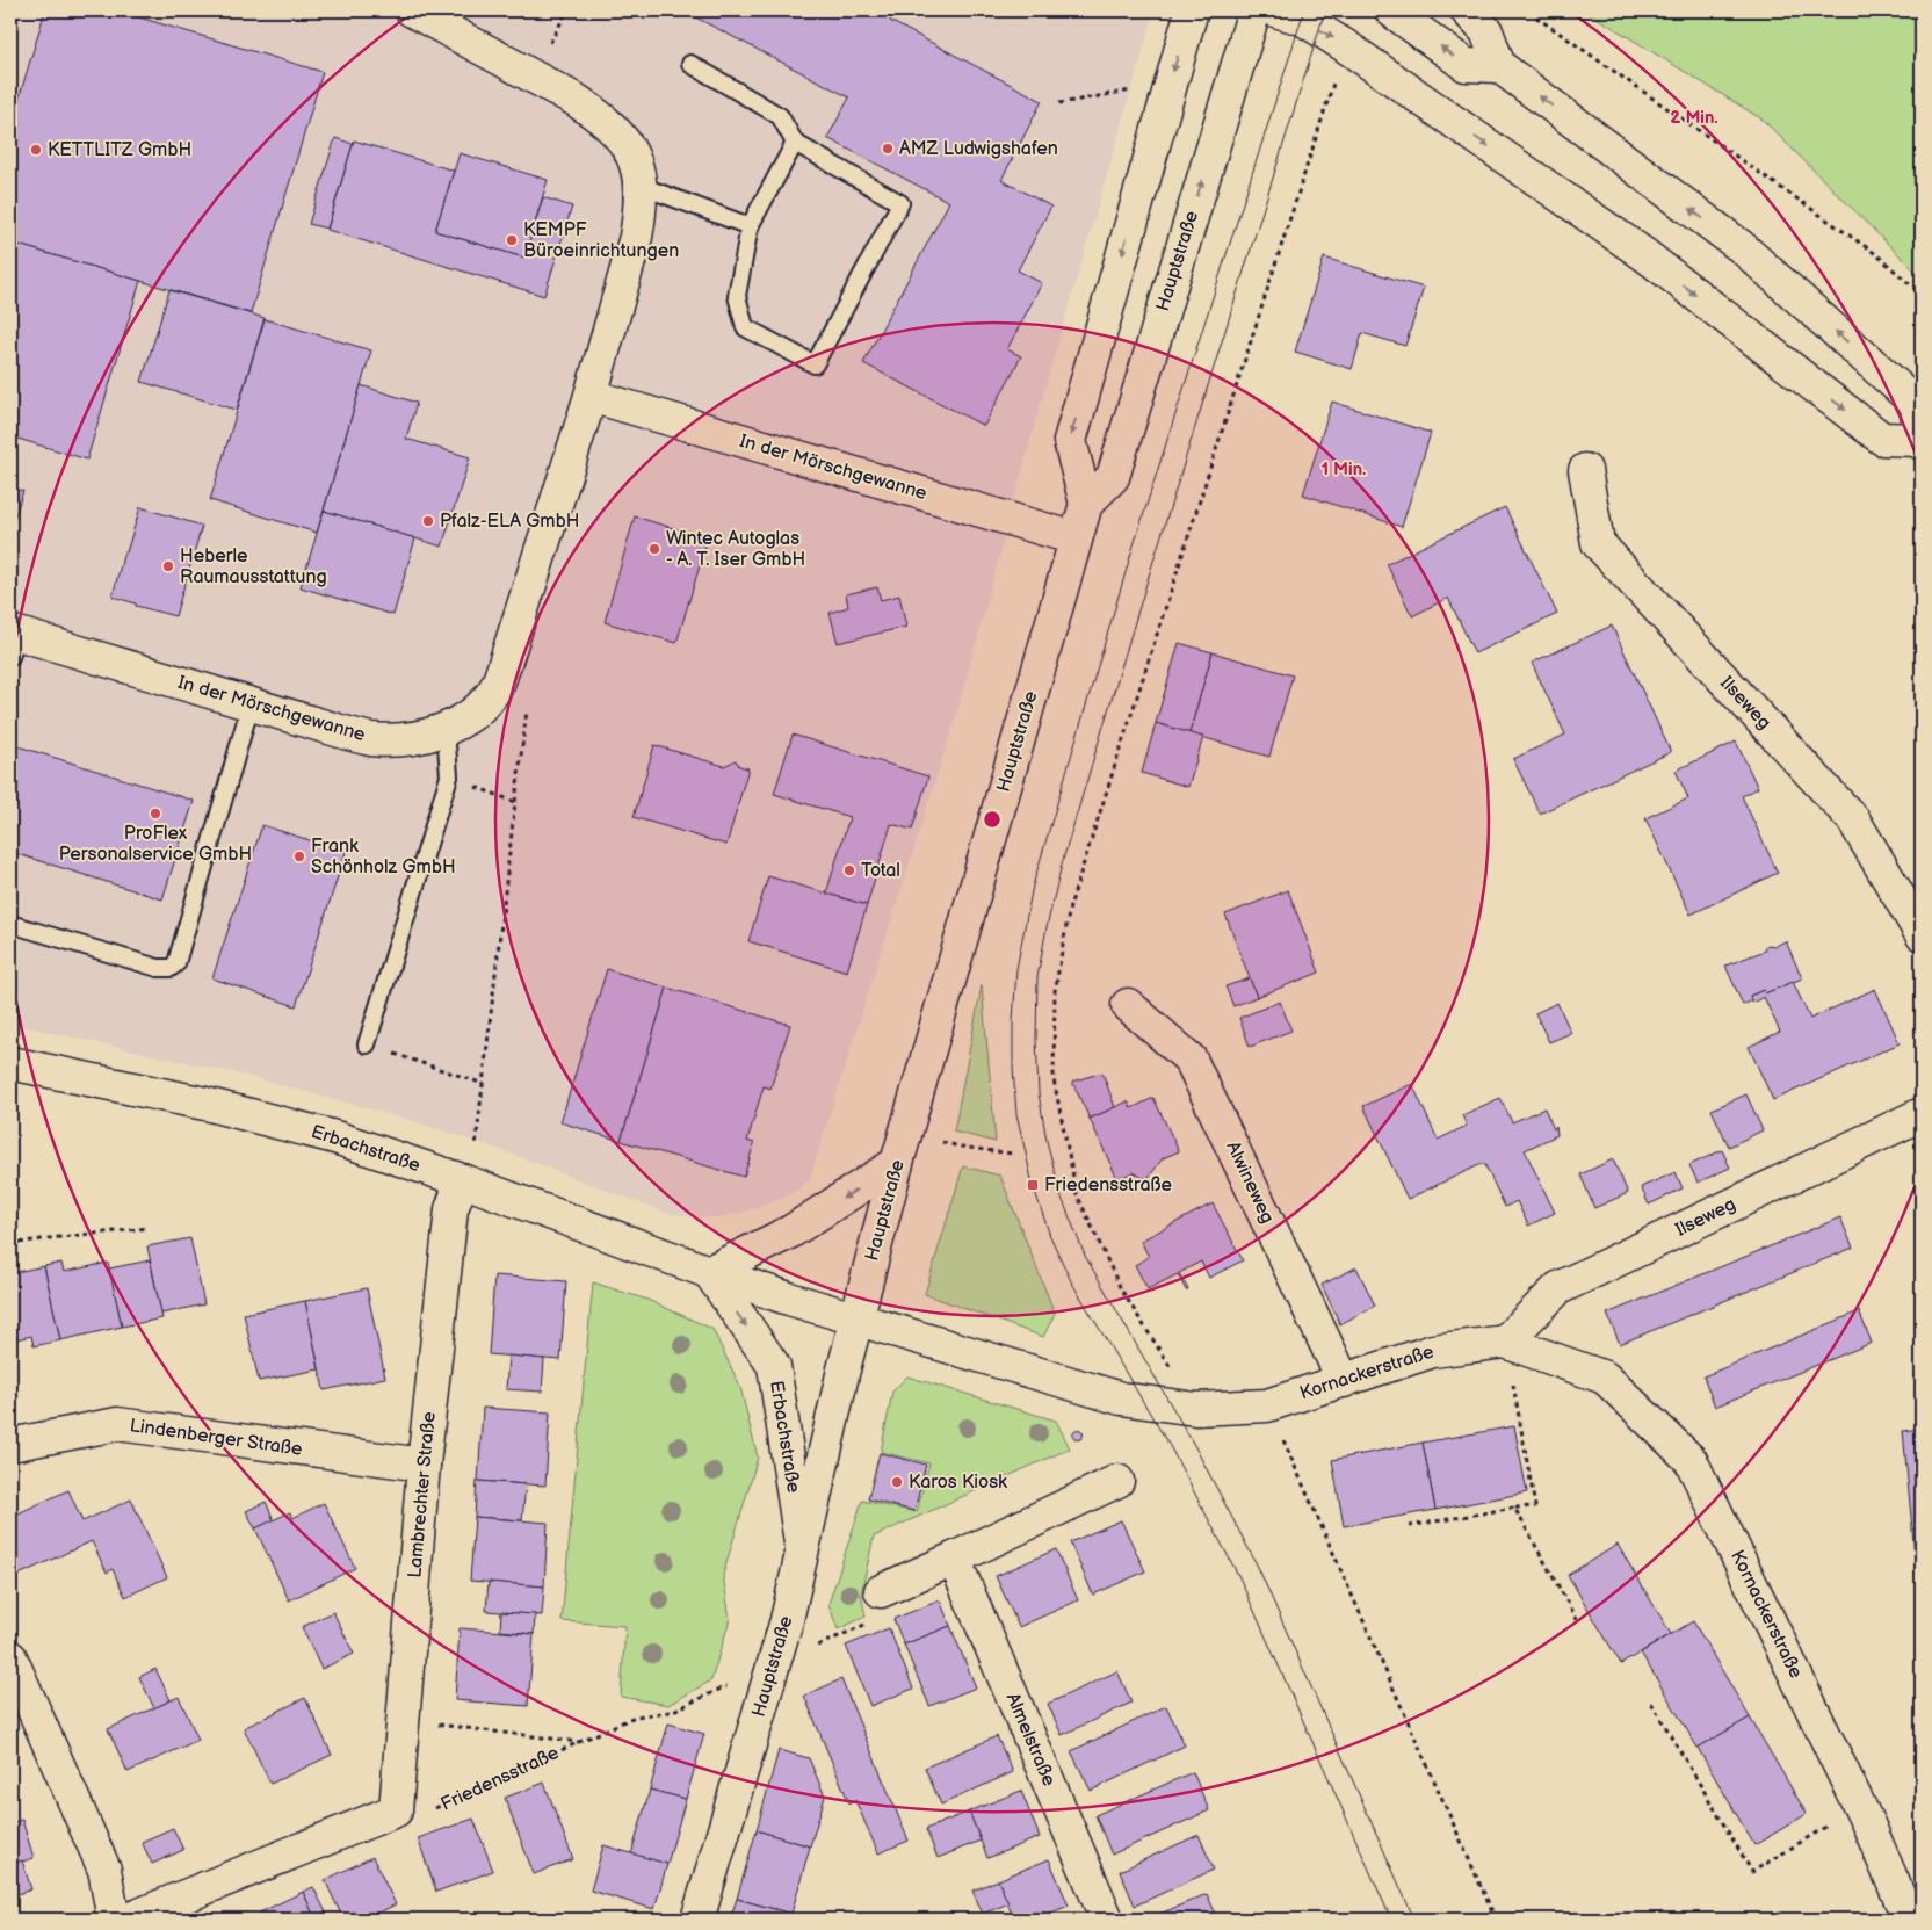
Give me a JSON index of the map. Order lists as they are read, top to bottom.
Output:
{
  "streets": {
    "street": [
      "Hauptstraße",
      "In der Mörschgewanne",
      "Ilseweg",
      "Erbachstraße",
      "Alwineweg",
      "Kornackerstraße",
      "Lindenberger Straße",
      "Lambrechter Straße",
      "Almelstraße"
    ],
    "path": ["Friedensstraße"]
  },
  "crossings": [
    ["Hauptstraße", "In der Mörschgewanne"],
    ["Hauptstraße", "Erbachstraße"],
    ["Hauptstraße", "Kornackerstraße"],
    ["Hauptstraße", "Friedensstraße"],
    ["Ilseweg", "Kornackerstraße"],
    ["Erbachstraße", "Kornackerstraße"],
    ["Erbachstraße", "Lambrechter Straße"],
    ["Alwineweg", "Kornackerstraße"],
    ["Lindenberger Straße", "Lambrechter Straße"],
    ["Lambrechter Straße", "Friedensstraße"]
  ],
  "places": {
    "other": [
      "AMZ Ludwigshafen",
      "KETTLITZ GmbH",
      "KEMPF Büroeinrichtungen",
      "Pfalz-ELA GmbH",
      "Wintec Autoglas - A. T. Iser GmbH",
      "Heberle Raumausstattung",
      "ProFlex Personalservice GmbH",
      "Frank Schönholz GmbH",
      "Total",
      "Karos Kiosk"
    ],
    "transit": ["Friedensstraße"]
  },
  "rings": ["2 Min.", "1 Min."]
}
